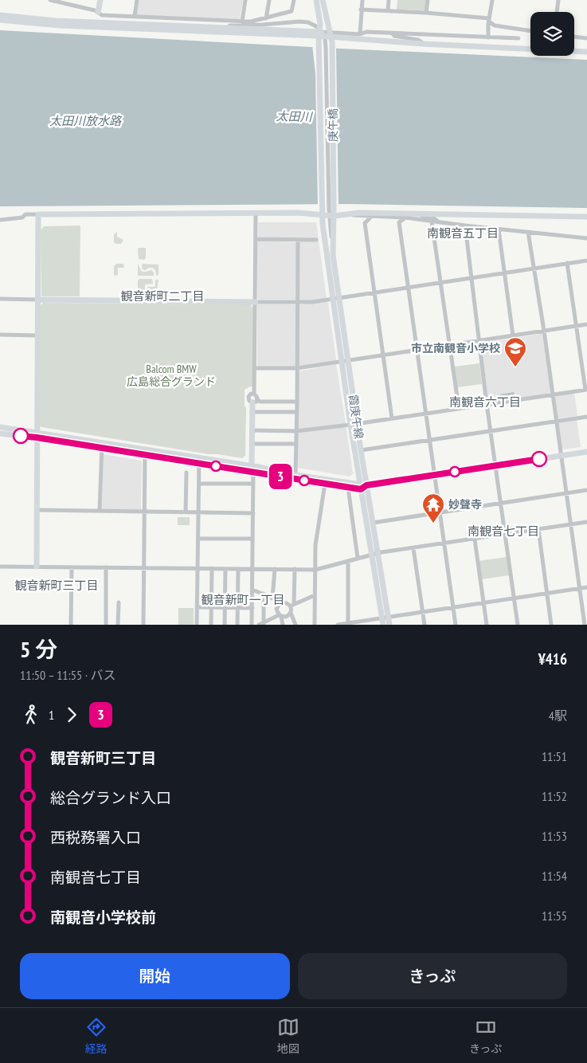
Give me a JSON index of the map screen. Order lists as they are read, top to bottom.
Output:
{
  "streets": {
    "street": ["庚午橋", "霞庚午線"]
  },
  "crossings": [
    ["庚午橋", "霞庚午線"]
  ],
  "districts": [
    "南観音五丁目",
    "観音新町二丁目",
    "南観音六丁目",
    "南観音七丁目",
    "観音新町三丁目",
    "観音新町一丁目"
  ],
  "water": ["太田川", "太田川放水路"],
  "parks": ["Balcom BMW 広島総合グランド"],
  "places": {
    "school or university": ["市立南観音小学校"],
    "temple": ["妙聲寺"]
  },
  "lines": ["bus line 3"],
  "page": {
    "on_map": "3",
    "heading": ["5 分", "11:50 – 11:55 · バス", "¥416"],
    "legs": ["1", "3", "4駅"],
    "list": [
      {
        "name": "観音新町三丁目",
        "value": "11:51"
      },
      {
        "name": "総合グランド入口",
        "value": "11:52"
      },
      {
        "name": "西税務署入口",
        "value": "11:53"
      },
      {
        "name": "南観音七丁目",
        "value": "11:54"
      },
      {
        "name": "南観音小学校前",
        "value": "11:55"
      }
    ],
    "buttons": ["開始", "きっぷ"],
    "tabs": ["経路", "地図", "きっぷ"]
  }
}
